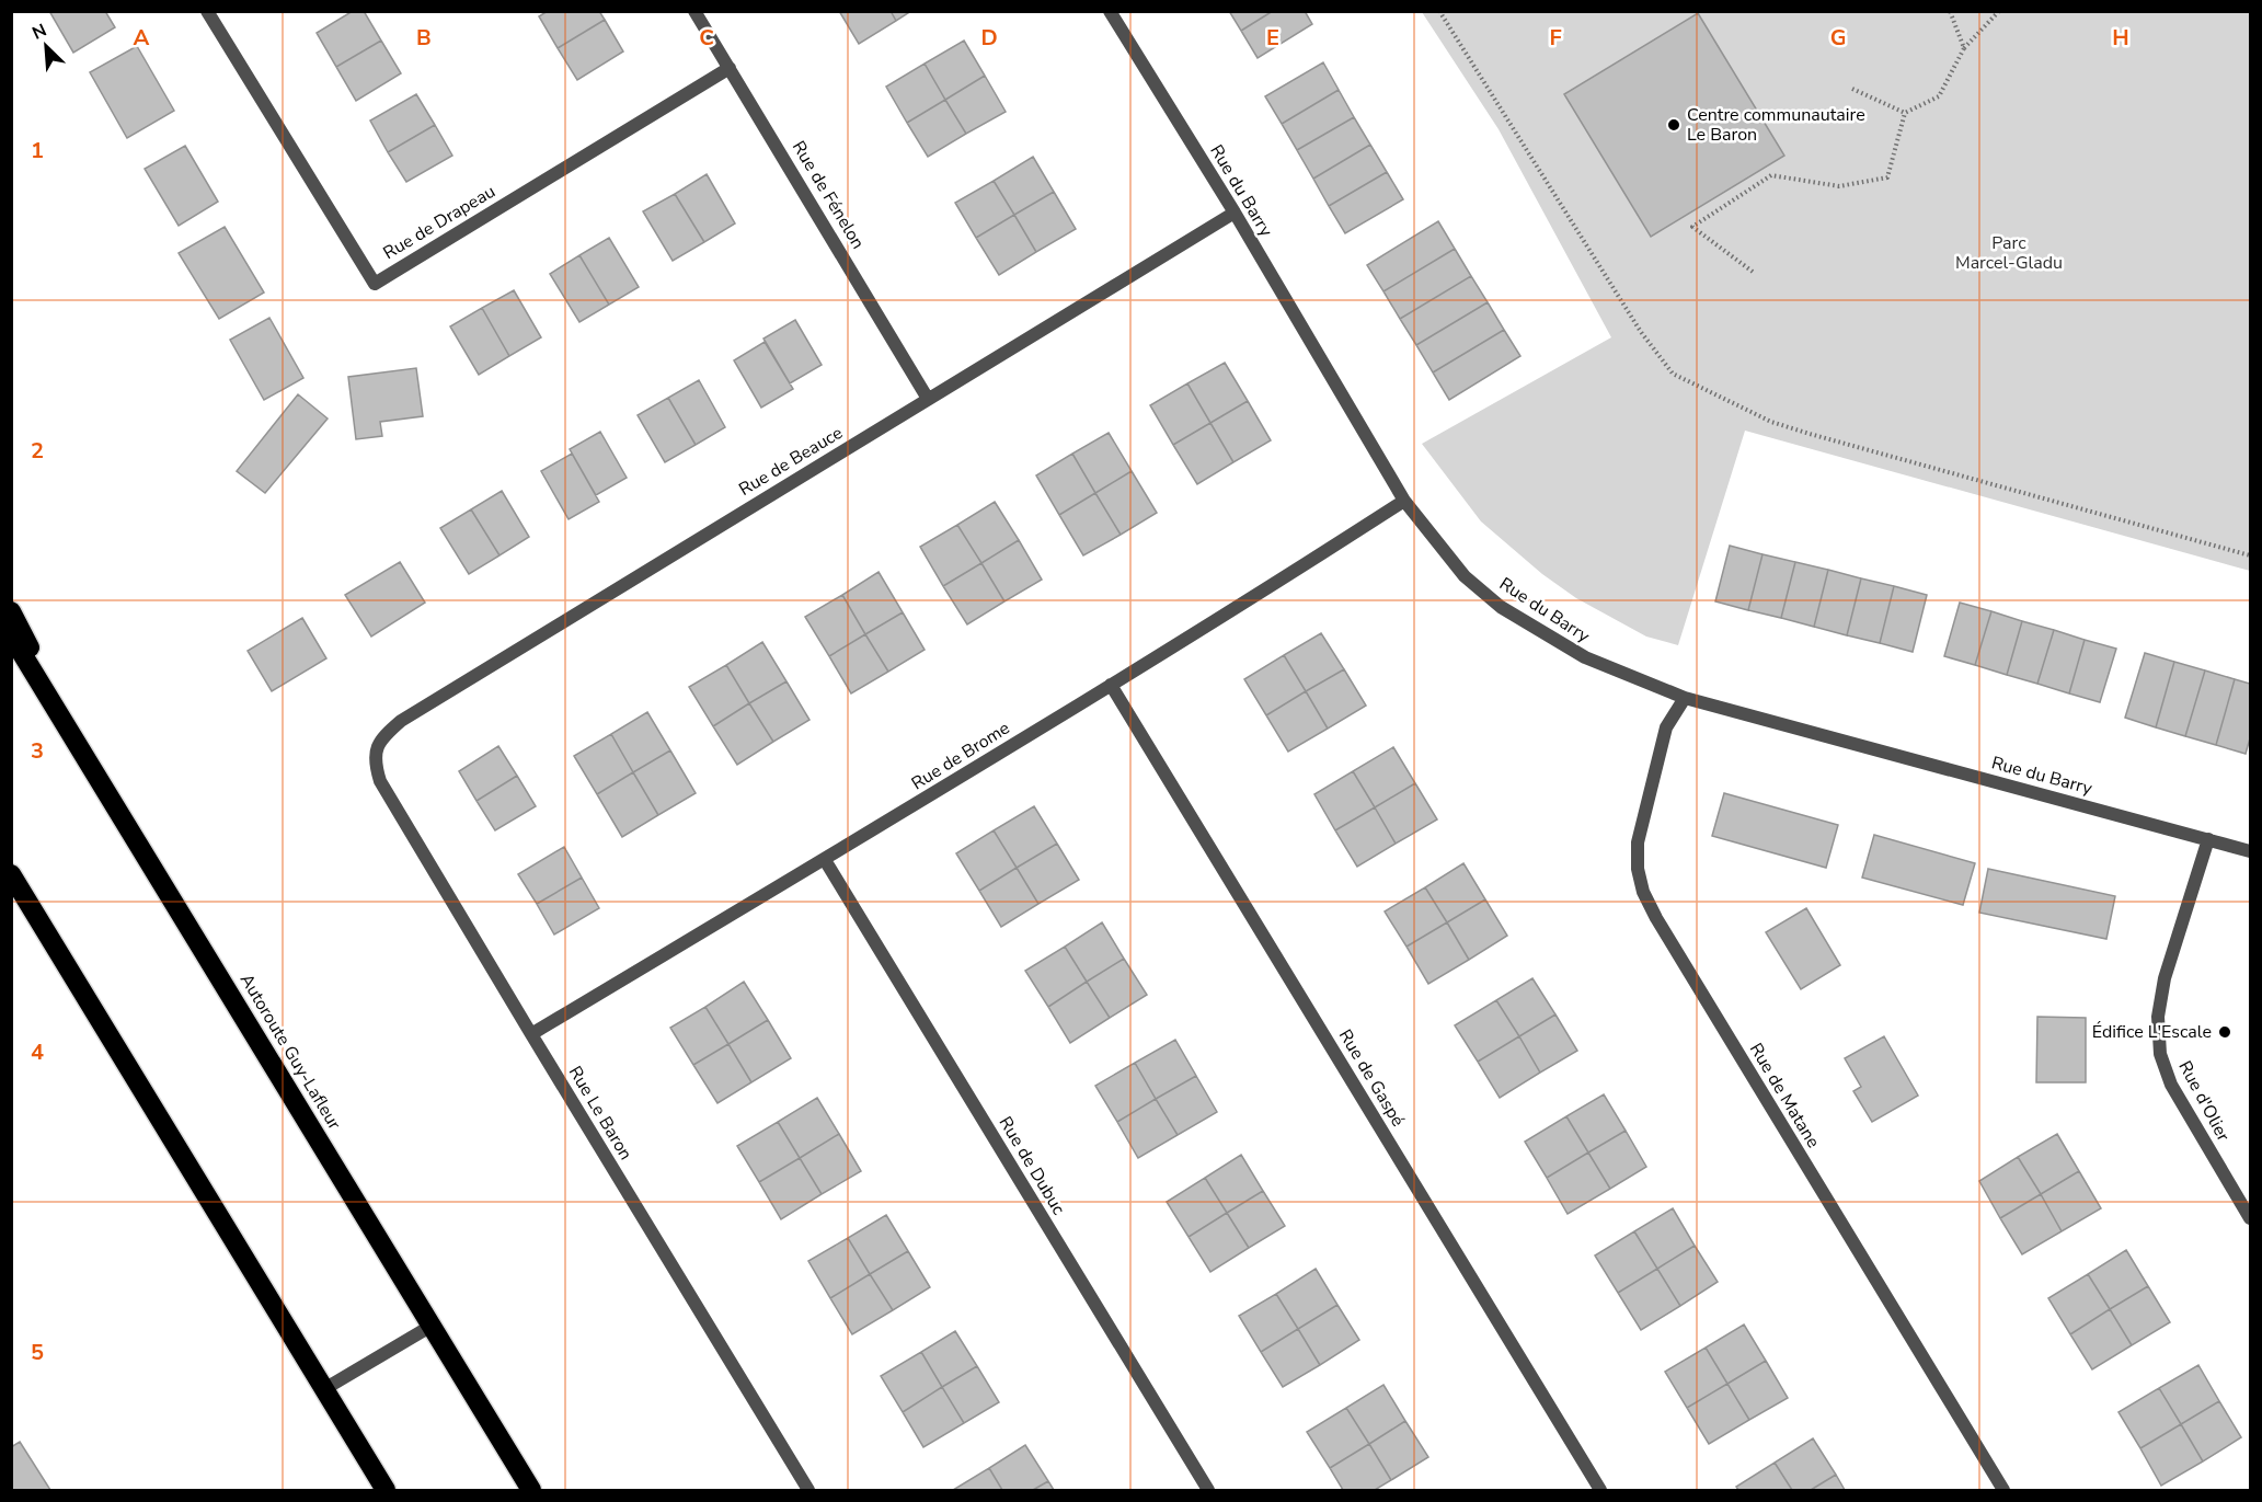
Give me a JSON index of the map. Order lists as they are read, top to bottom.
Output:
{
  "streets": {
    "highway": ["Autoroute Guy-Lafleur"],
    "street": [
      "Rue du Barry",
      "Rue de Fénelon",
      "Rue de Drapeau",
      "Rue de Beauce",
      "Rue de Brome",
      "Rue de Gaspé",
      "Rue de Matane",
      "Rue d'Olier",
      "Rue Le Baron",
      "Rue de Dubuc"
    ]
  },
  "crossings": [
    ["Rue du Barry", "Rue de Beauce"],
    ["Rue du Barry", "Rue de Brome"],
    ["Rue du Barry", "Rue de Matane"],
    ["Rue du Barry", "Rue d'Olier"],
    ["Rue de Fénelon", "Rue de Drapeau"],
    ["Rue de Fénelon", "Rue de Beauce"],
    ["Rue de Beauce", "Rue Le Baron"],
    ["Rue de Brome", "Rue de Gaspé"],
    ["Rue de Brome", "Rue Le Baron"],
    ["Rue de Brome", "Rue de Dubuc"]
  ],
  "parks": ["Parc Marcel-Gladu"],
  "places": ["Centre communautaire Le Baron", "Édifice L'Escale"],
  "north": "top left",
  "grid": {
    "columns": [
      "A",
      "B",
      "C",
      "D",
      "E",
      "F",
      "G",
      "H"
    ],
    "rows": [
      "1",
      "2",
      "3",
      "4",
      "5"
    ]
  }
}
